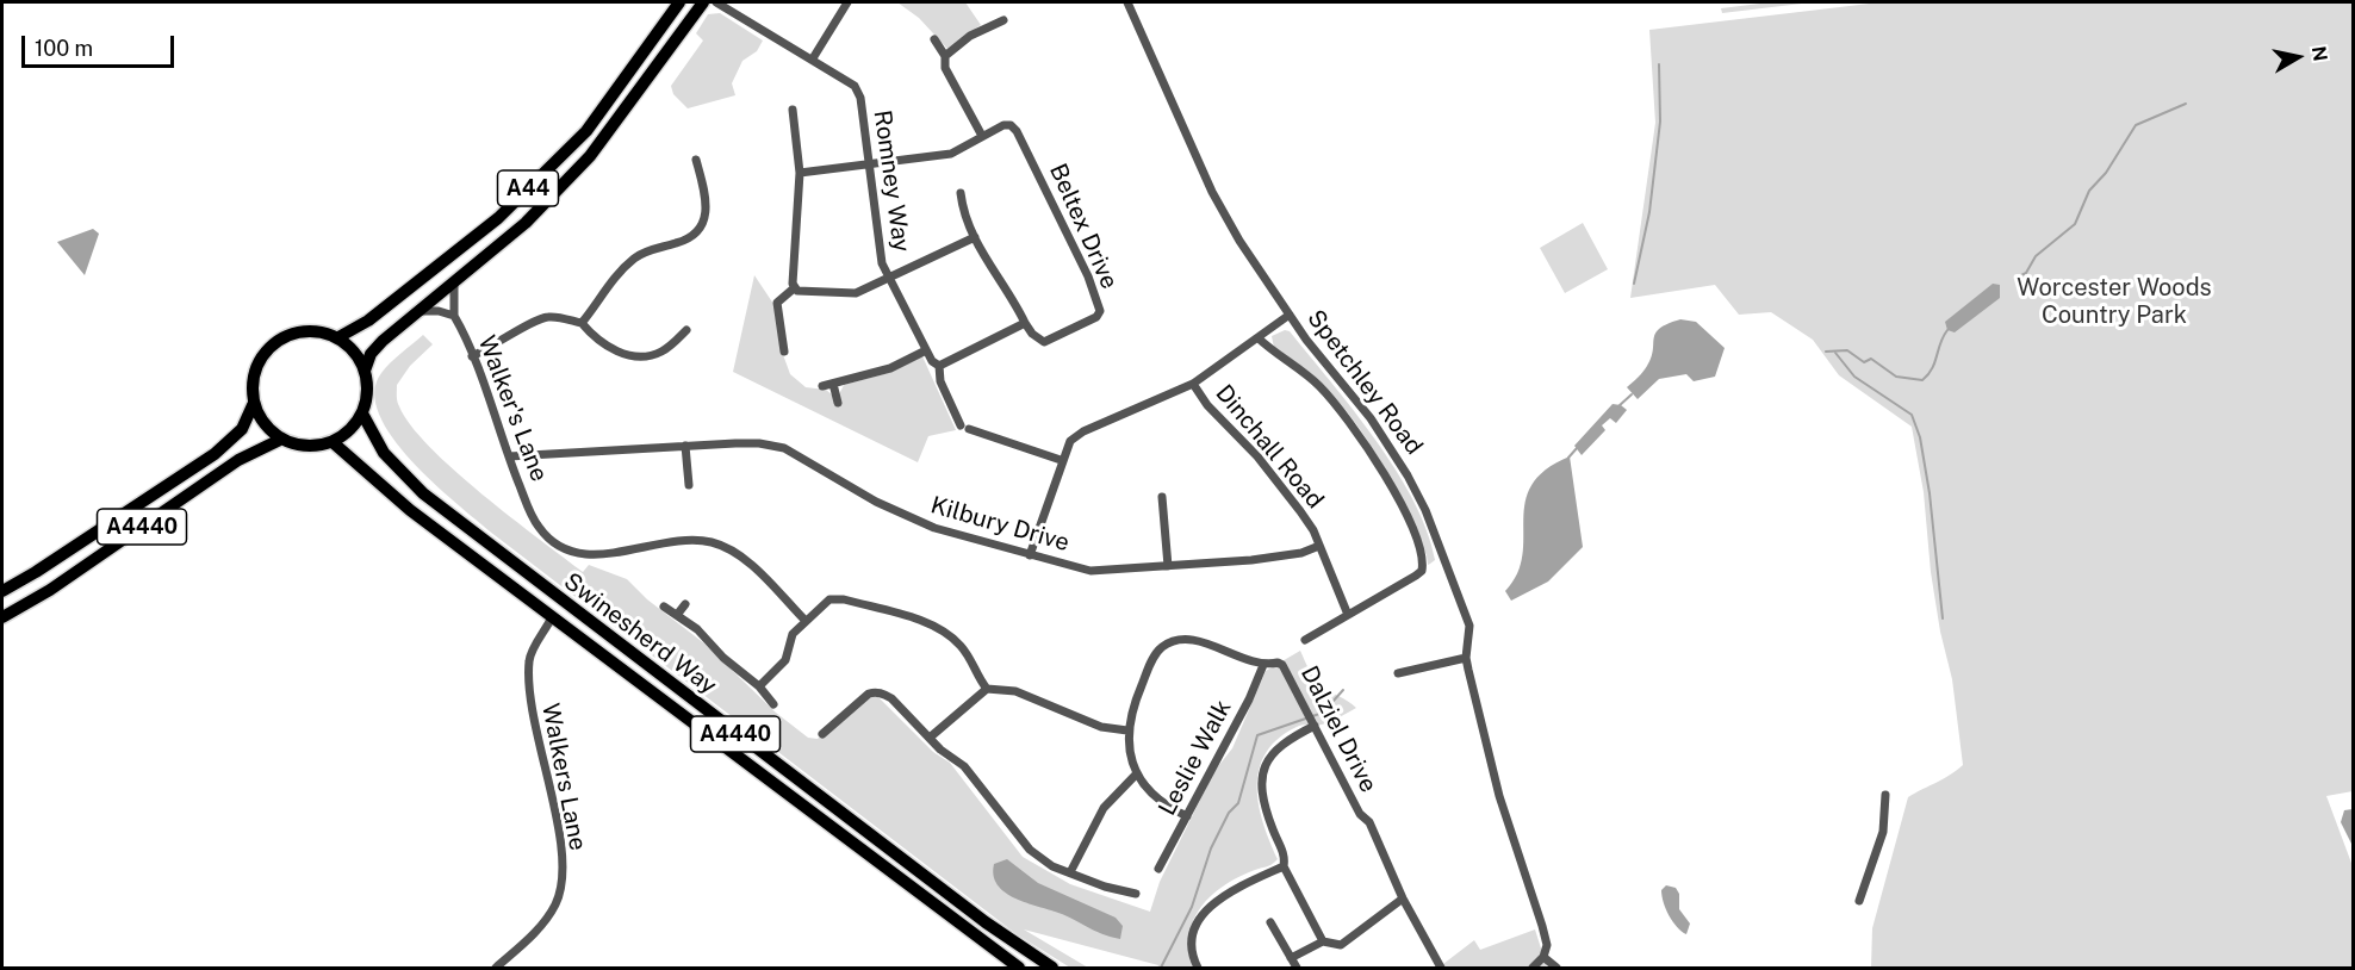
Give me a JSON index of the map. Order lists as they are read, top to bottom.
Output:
{
  "streets": {
    "main road": ["A44", "A4440", "Swinesherd Way"],
    "street": [
      "Romney Way",
      "Beltex Drive",
      "Spetchley Road",
      "Walker's Lane",
      "Dinchall Road",
      "Kilbury Drive",
      "Dalziel Drive",
      "Leslie Walk",
      "Walkers Lane"
    ]
  },
  "crossings": [
    ["Romney Way", "Beltex Drive"],
    ["A44", "Walker's Lane"],
    ["A44", "A4440"],
    ["A44", "Swinesherd Way"],
    ["Walker's Lane", "Kilbury Drive"],
    ["Dinchall Road", "Kilbury Drive"],
    ["A4440", "Swinesherd Way"],
    ["Swinesherd Way", "Walkers Lane"],
    ["Dalziel Drive", "Leslie Walk"]
  ],
  "parks": ["Worcester Woods Country Park"],
  "scale_bar": "100 m",
  "north": "right"
}
